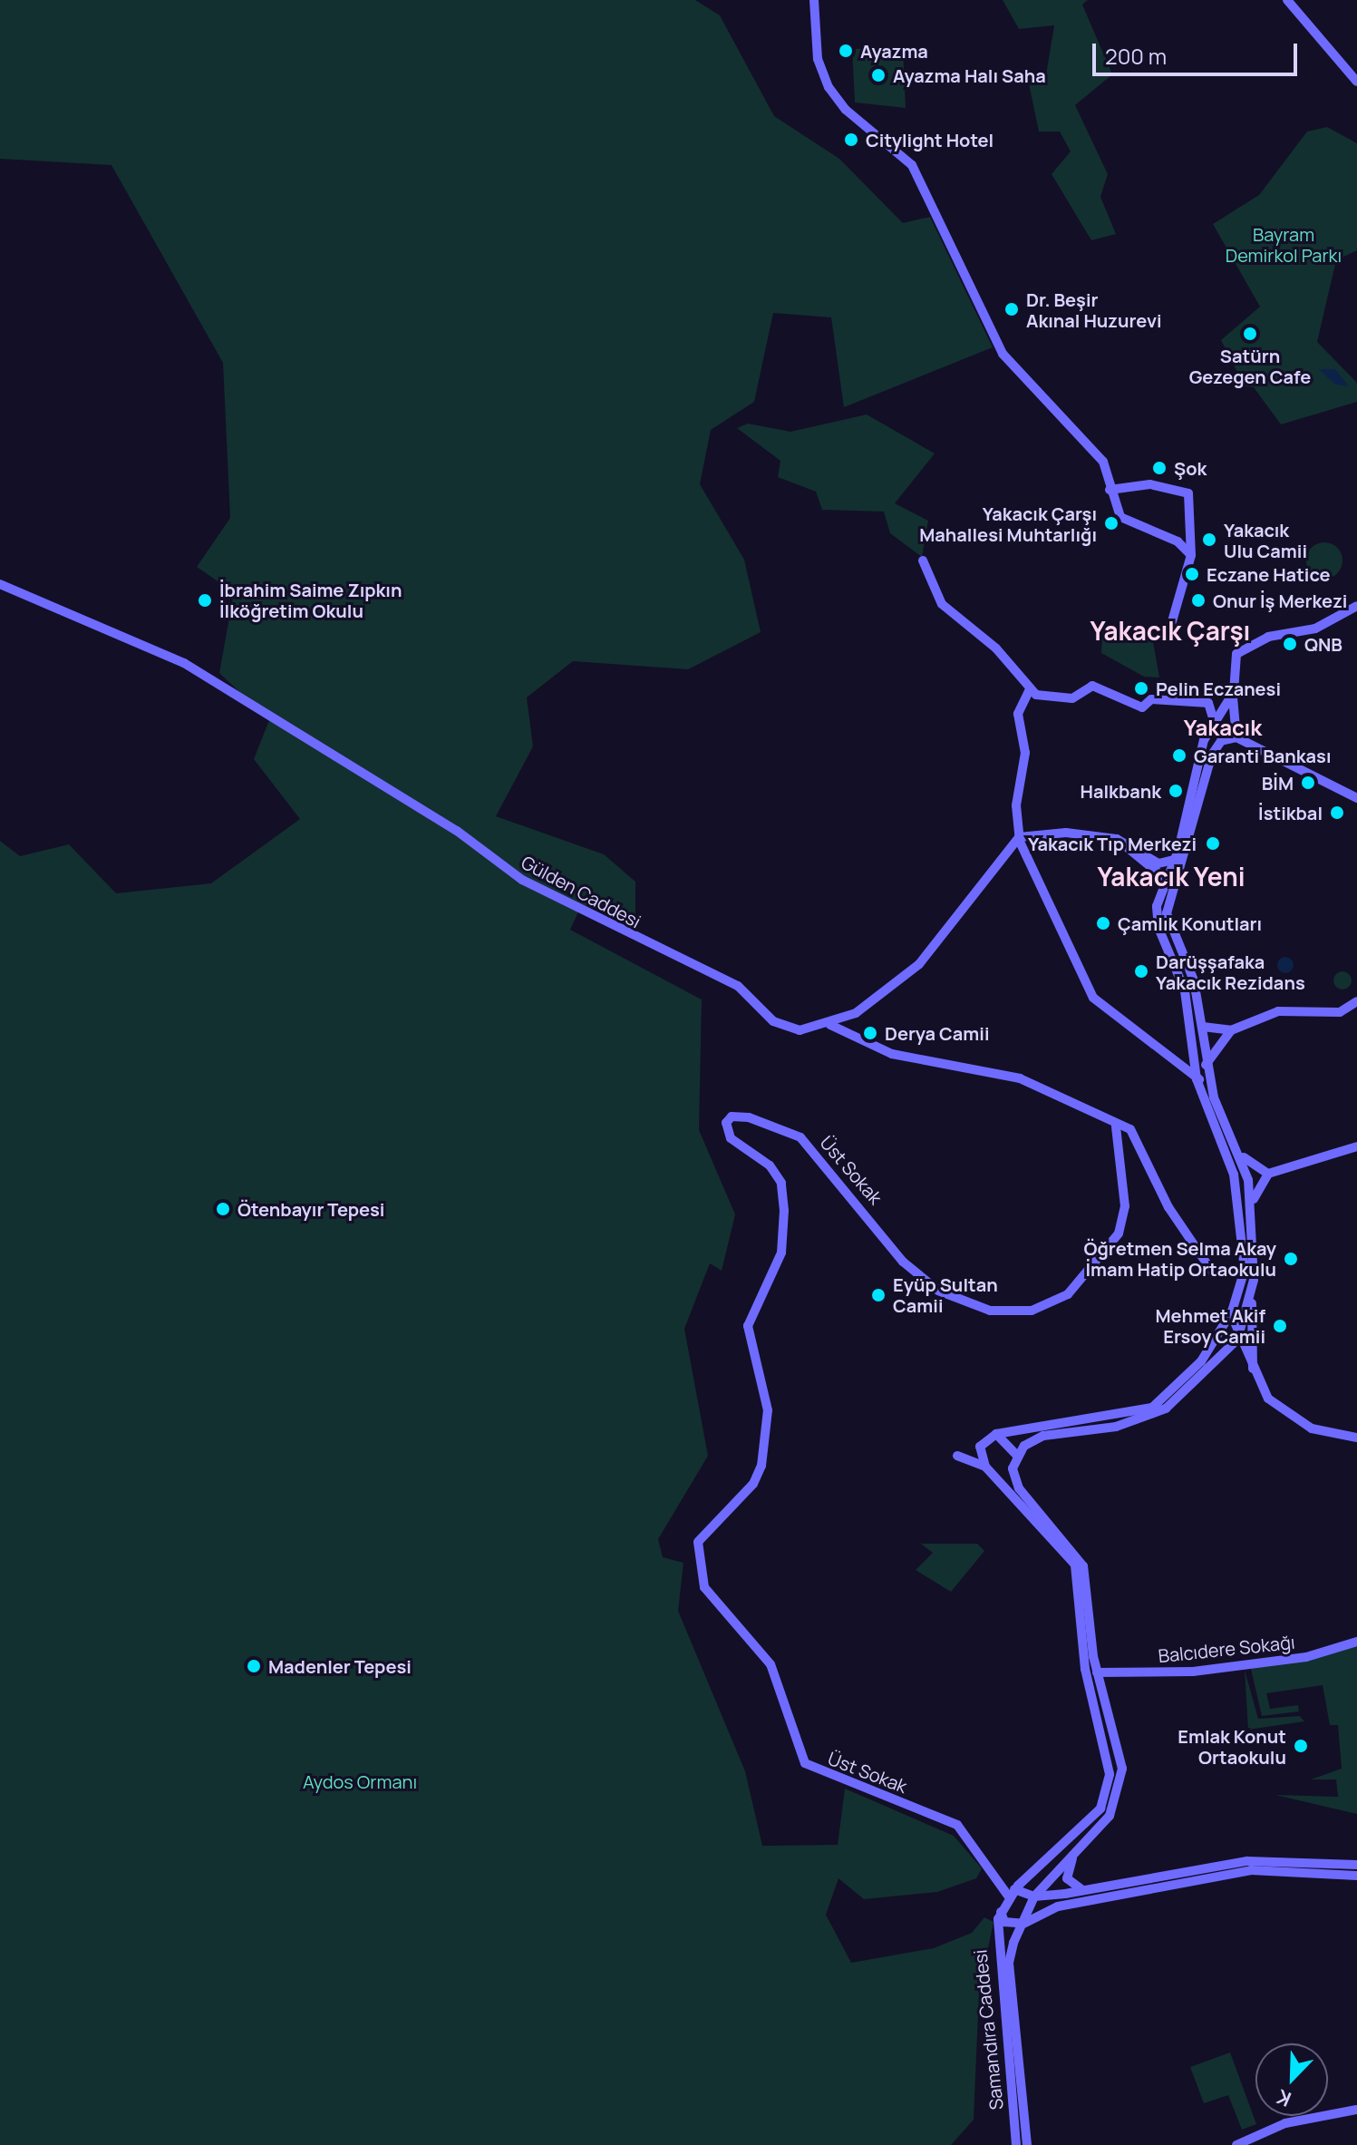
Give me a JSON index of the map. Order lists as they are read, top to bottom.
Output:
{
  "streets": {
    "street": [
      "Gülden Caddesi",
      "Üst Sokak",
      "Balcıdere Sokağı",
      "Samandıra Caddesi"
    ]
  },
  "crossings": [
    ["Üst Sokak", "Samandıra Caddesi"],
    ["Balcıdere Sokağı", "Samandıra Caddesi"]
  ],
  "districts": ["Yakacık Çarşı", "Yakacık", "Yakacık Yeni"],
  "parks": ["Bayram Demirkol Parkı", "Aydos Ormanı"],
  "places": [
    "Ayazma",
    "Ayazma Halı Saha",
    "Citylight Hotel",
    "Dr. Beşir Akınal Huzurevi",
    "Satürn Gezegen Cafe",
    "Şok",
    "Yakacık Çarşı Mahallesi Muhtarlığı",
    "Yakacık Ulu Camii",
    "Eczane Hatice",
    "İbrahim Saime Zıpkın İlköğretim Okulu",
    "Onur İş Merkezi",
    "QNB",
    "Pelin Eczanesi",
    "Garanti Bankası",
    "BİM",
    "Halkbank",
    "İstikbal",
    "Yakacık Tıp Merkezi",
    "Çamlık Konutları",
    "Darüşşafaka Yakacık Rezidans",
    "Derya Camii",
    "Ötenbayır Tepesi",
    "Öğretmen Selma Akay İmam Hatip Ortaokulu",
    "Eyüp Sultan Camii",
    "Mehmet Akif Ersoy Camii",
    "Madenler Tepesi",
    "Emlak Konut Ortaokulu"
  ],
  "scale_bar": "200 m",
  "north": "bottom left"
}
